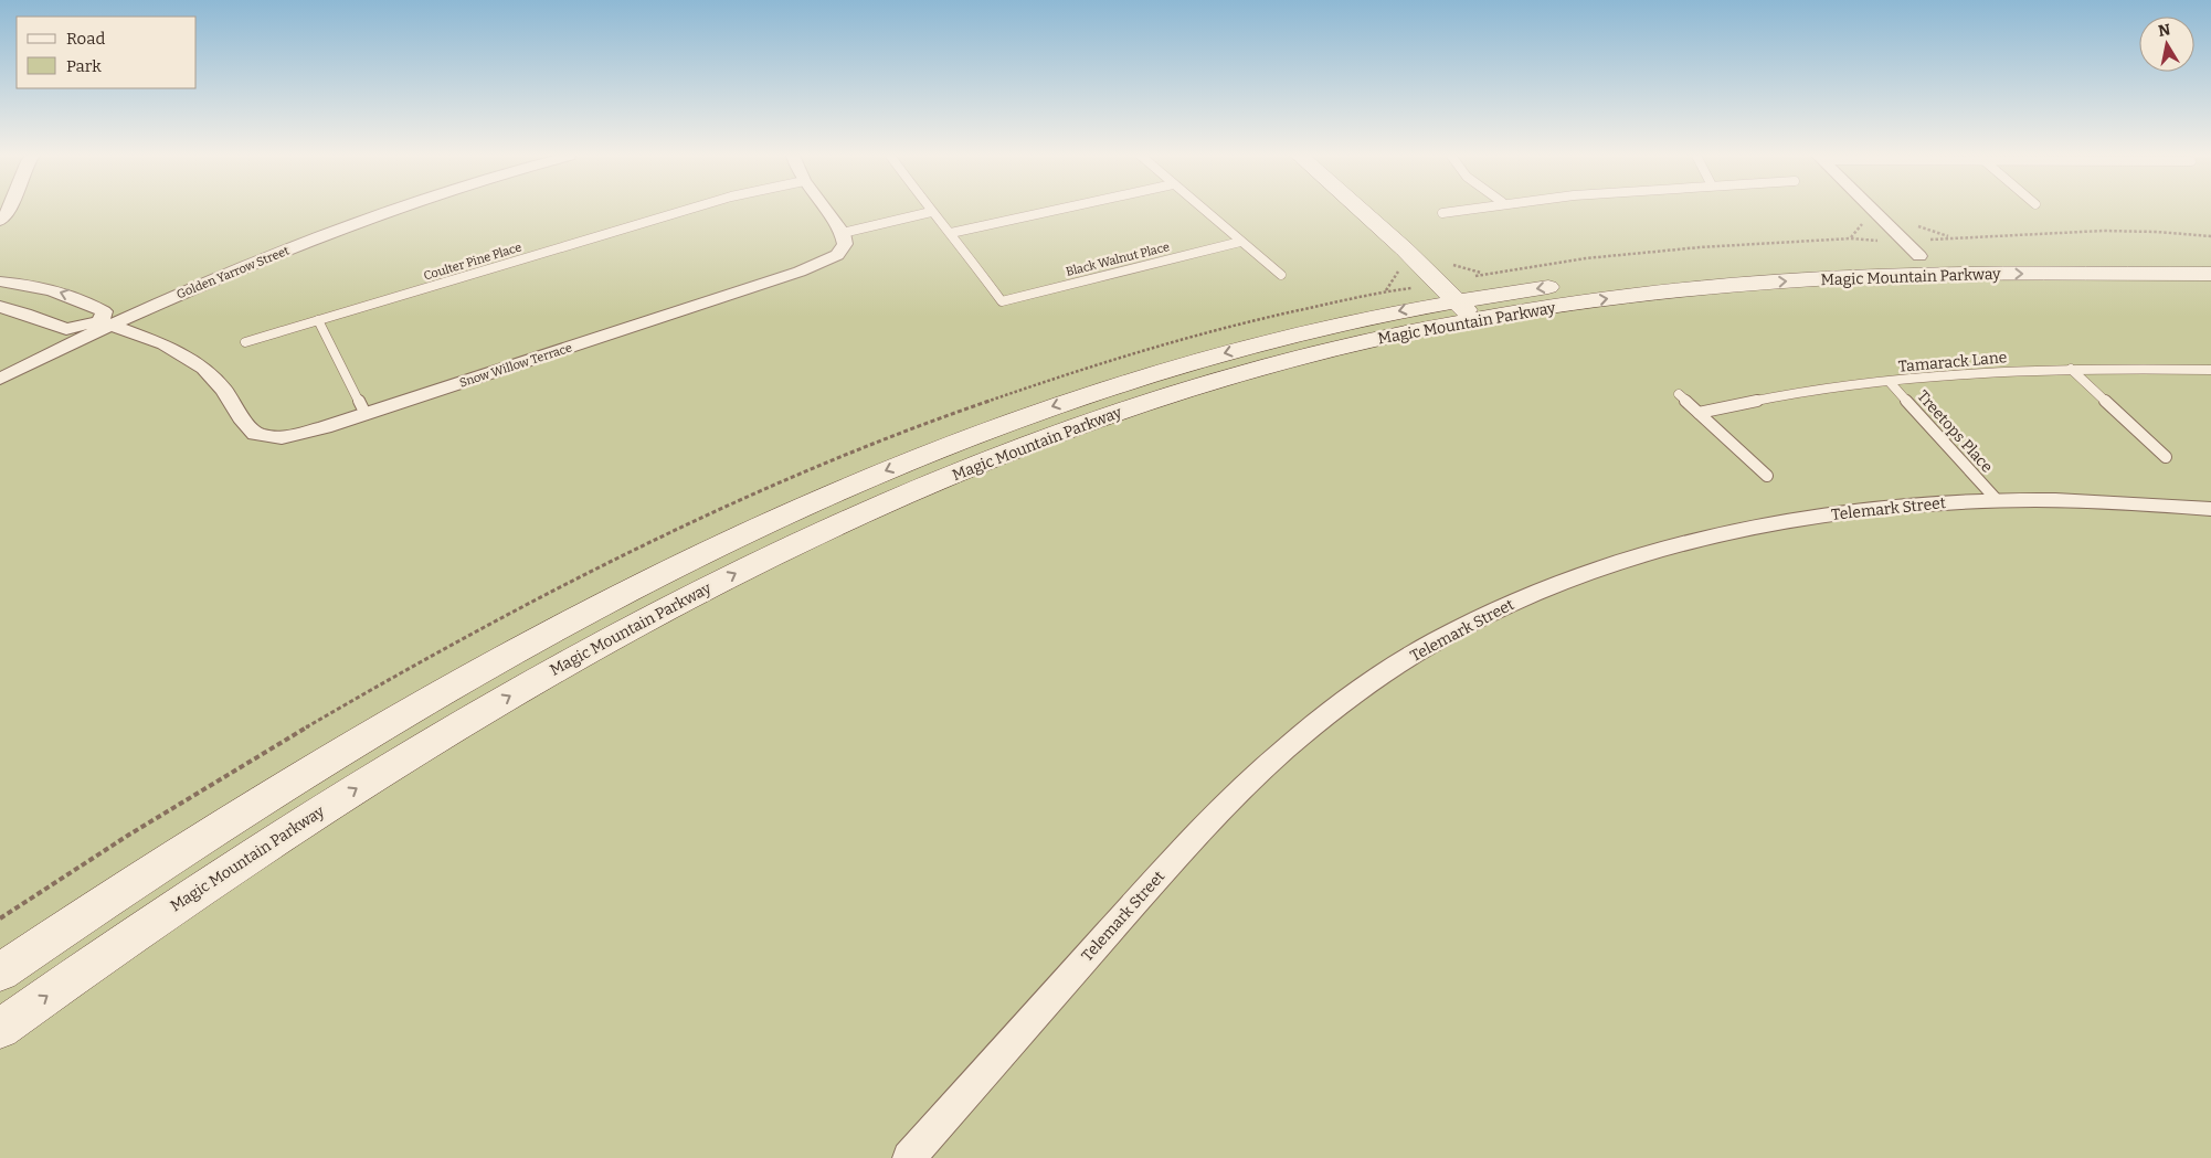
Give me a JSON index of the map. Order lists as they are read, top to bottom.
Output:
{
  "streets": {
    "street": [
      "Golden Yarrow Street",
      "Magic Mountain Parkway",
      "Snow Willow Terrace",
      "Telemark Street"
    ],
    "lane": [
      "Black Walnut Place",
      "Coulter Pine Place",
      "Tamarack Lane",
      "Treetops Place"
    ]
  },
  "crossings": [
    ["Golden Yarrow Street", "Snow Willow Terrace"],
    ["Tamarack Lane", "Treetops Place"],
    ["Treetops Place", "Telemark Street"]
  ],
  "legend": ["Road", "Park"],
  "north": "top"
}
